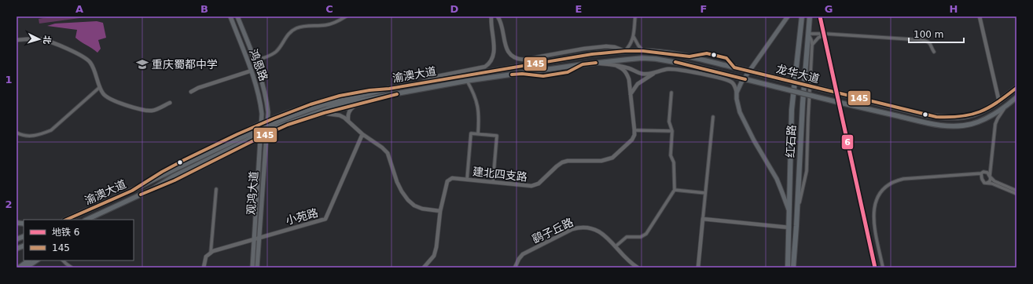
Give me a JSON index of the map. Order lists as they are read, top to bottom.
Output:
{
  "streets": {
    "highway": ["红石路"],
    "main road": [
      "鸿恩路",
      "龙华大道",
      "渝澳大道",
      "观鸿大道"
    ],
    "street": ["建北四支路", "小苑路", "鹞子丘路"]
  },
  "crossings": [
    ["鸿恩路", "观鸿大道"],
    ["龙华大道", "渝澳大道"],
    ["观鸿大道", "小苑路"]
  ],
  "places": {
    "school or university": ["重庆蜀都中学"]
  },
  "lines": ["metro line 6", "transit line 145"],
  "legend": ["地铁 6", "145"],
  "scale_bar": "100 m",
  "north": "right",
  "grid": {
    "columns": [
      "A",
      "B",
      "C",
      "D",
      "E",
      "F",
      "G",
      "H"
    ],
    "rows": ["1", "2"]
  }
}
